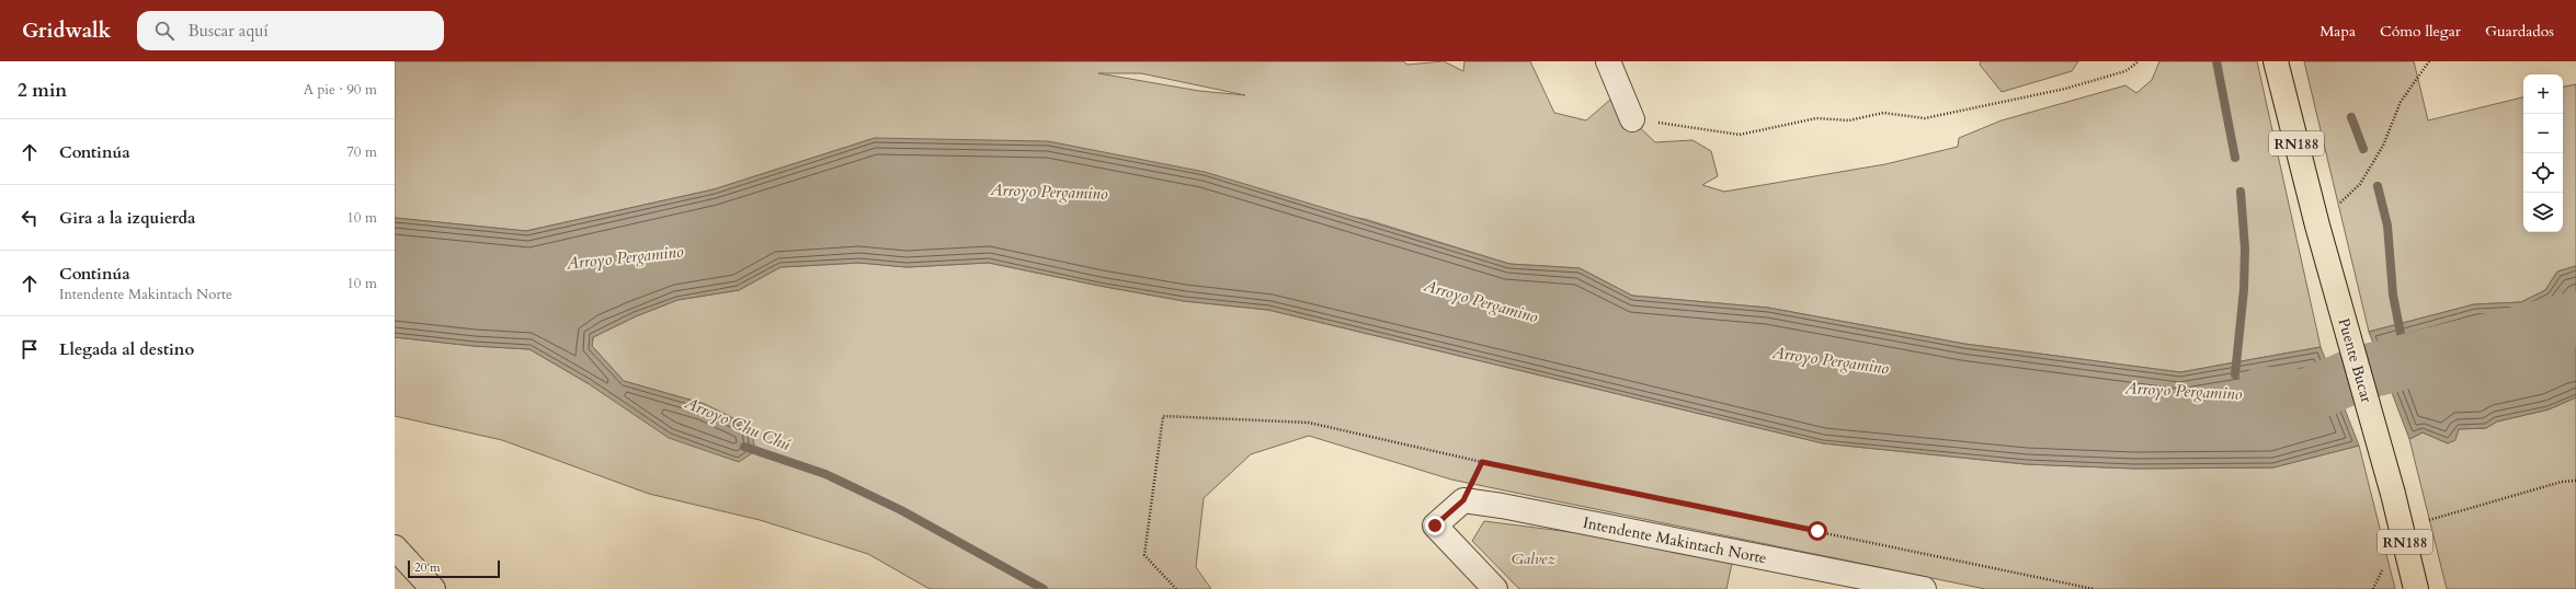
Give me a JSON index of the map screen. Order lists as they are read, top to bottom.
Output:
{
  "streets": {
    "highway": ["RN188", "Puente Bucar"],
    "street": ["Intendente Makintach Norte"]
  },
  "crossings": [
    ["RN188", "Puente Bucar"]
  ],
  "water": ["Arroyo Pergamino", "Arroyo Chu Chú"],
  "parks": ["Galvez"],
  "scale_bar": "20 m",
  "page": {
    "header": "Gridwalk",
    "search": "Buscar aquí",
    "nav": ["Mapa", "Cómo llegar", "Guardados"],
    "heading": ["2 min", "A pie · 90 m"],
    "map_buttons": ["+", "−"],
    "list": [
      ["Continúa", "70 m"],
      ["Gira a la izquierda", "10 m"],
      ["Continúa", "Intendente Makintach Norte", "10 m"],
      "Llegada al destino"
    ],
    "scale": "20 m"
  }
}
